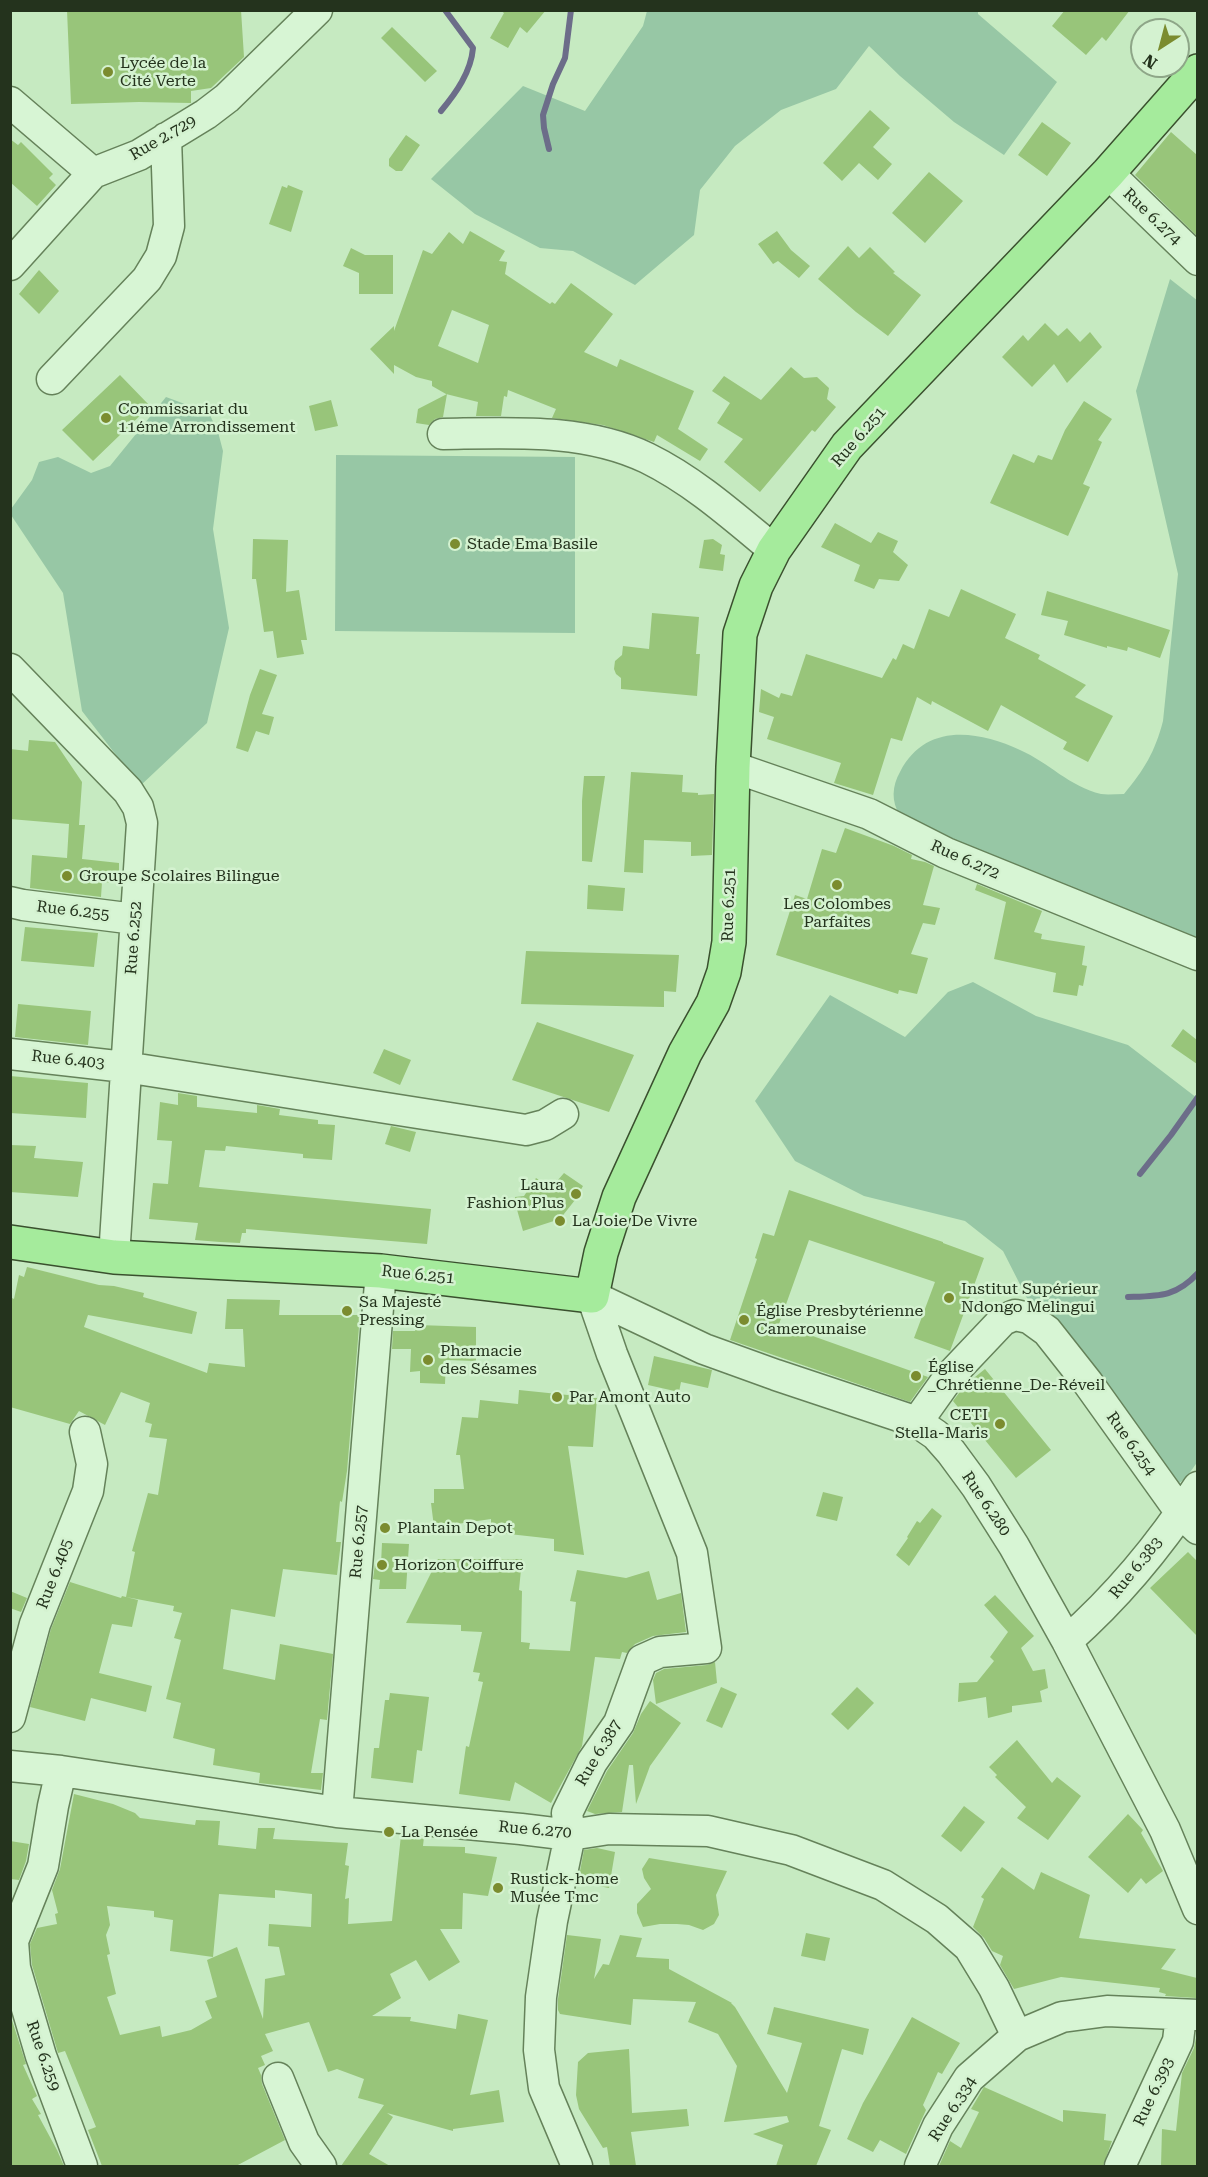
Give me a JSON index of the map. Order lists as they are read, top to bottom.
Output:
{
  "streets": {
    "main road": ["Rue 6.251"],
    "street": [
      "Rue 2.729",
      "Rue 6.274",
      "Rue 6.272",
      "Rue 6.255",
      "Rue 6.252",
      "Rue 6.403",
      "Rue 6.254",
      "Rue 6.280",
      "Rue 6.257",
      "Rue 6.383",
      "Rue 6.405",
      "Rue 6.387",
      "Rue 6.270",
      "Rue 6.259",
      "Rue 6.393",
      "Rue 6.334"
    ]
  },
  "crossings": [
    ["Rue 6.274", "Rue 6.251"],
    ["Rue 6.251", "Rue 6.272"],
    ["Rue 6.251", "Rue 6.252"],
    ["Rue 6.251", "Rue 6.280"],
    ["Rue 6.251", "Rue 6.257"],
    ["Rue 6.251", "Rue 6.387"],
    ["Rue 6.255", "Rue 6.252"],
    ["Rue 6.252", "Rue 6.403"],
    ["Rue 6.254", "Rue 6.280"],
    ["Rue 6.254", "Rue 6.383"],
    ["Rue 6.280", "Rue 6.383"],
    ["Rue 6.280", "Rue 6.387"],
    ["Rue 6.257", "Rue 6.270"],
    ["Rue 6.387", "Rue 6.270"],
    ["Rue 6.270", "Rue 6.259"],
    ["Rue 6.270", "Rue 6.334"],
    ["Rue 6.393", "Rue 6.334"]
  ],
  "places": [
    "Lycée de la Cité Verte",
    "Commissariat du 11éme Arrondissement",
    "Stade Ema Basile",
    "Groupe Scolaires Bilingue",
    "Les Colombes Parfaites",
    "Laura Fashion Plus",
    "La Joie De Vivre",
    "Institut Supérieur Ndongo Melingui",
    "Sa Majesté Pressing",
    "Église Presbytérienne Camerounaise",
    "Pharmacie des Sésames",
    "Église _Chrétienne_De-Réveil",
    "Par Amont Auto",
    "CETI Stella-Maris",
    "Plantain Depot",
    "Horizon Coiffure",
    "La Pensée",
    "Rustick-home Musée Tmc"
  ],
  "north": "bottom left"
}
